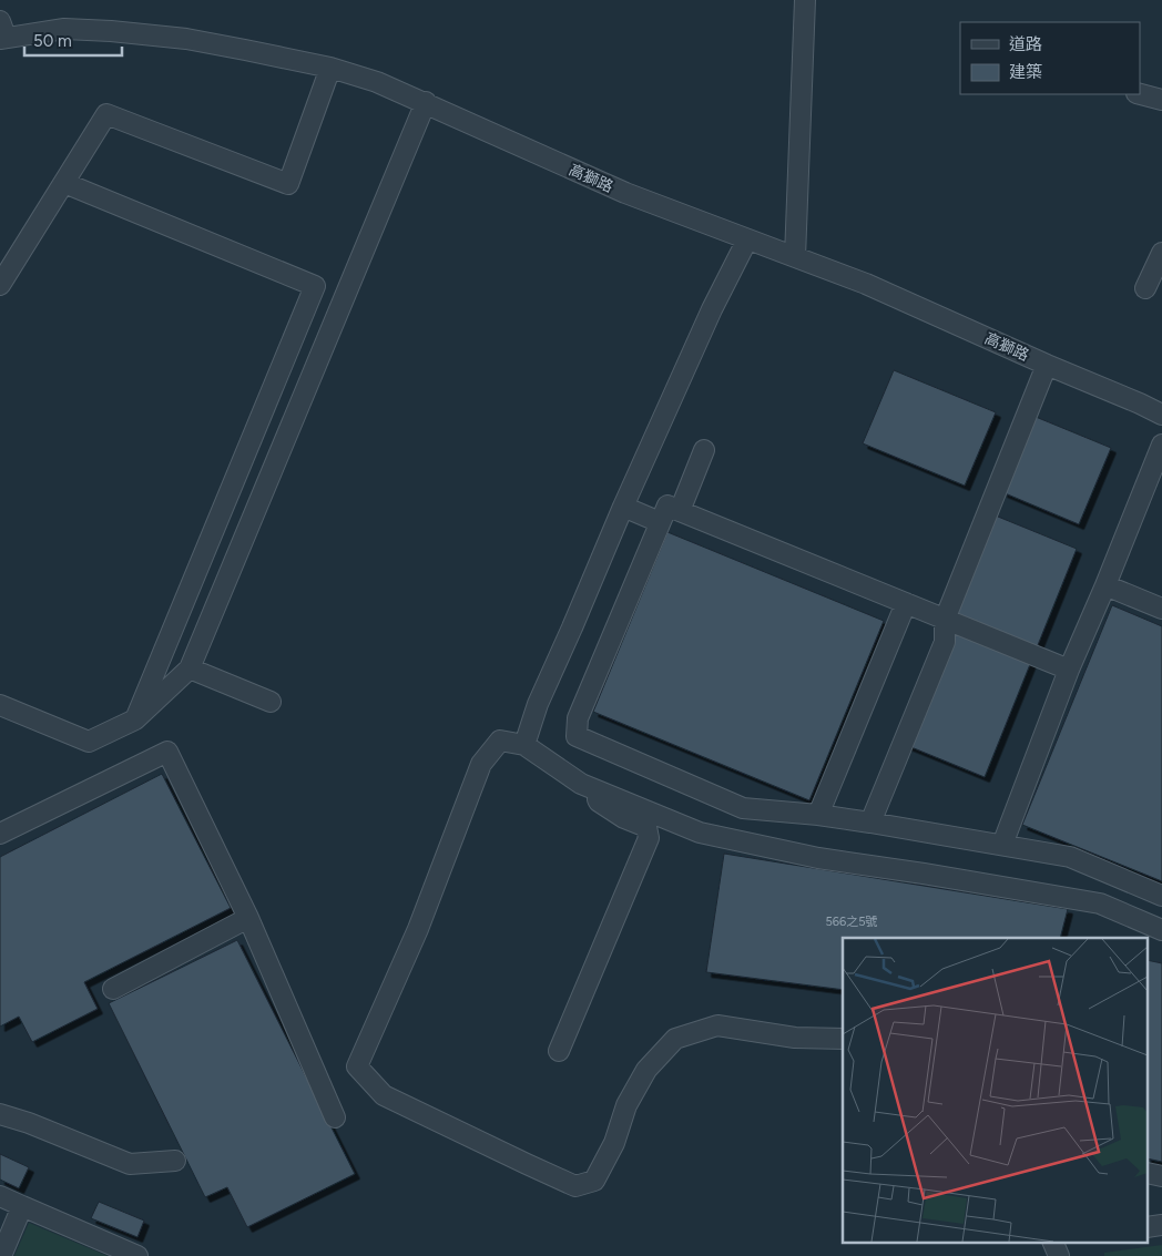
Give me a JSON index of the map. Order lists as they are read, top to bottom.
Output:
{
  "streets": {
    "street": ["高獅路"]
  },
  "house_numbers": ["566之5號"],
  "legend": ["道路", "建築"],
  "scale_bar": "50 m"
}
